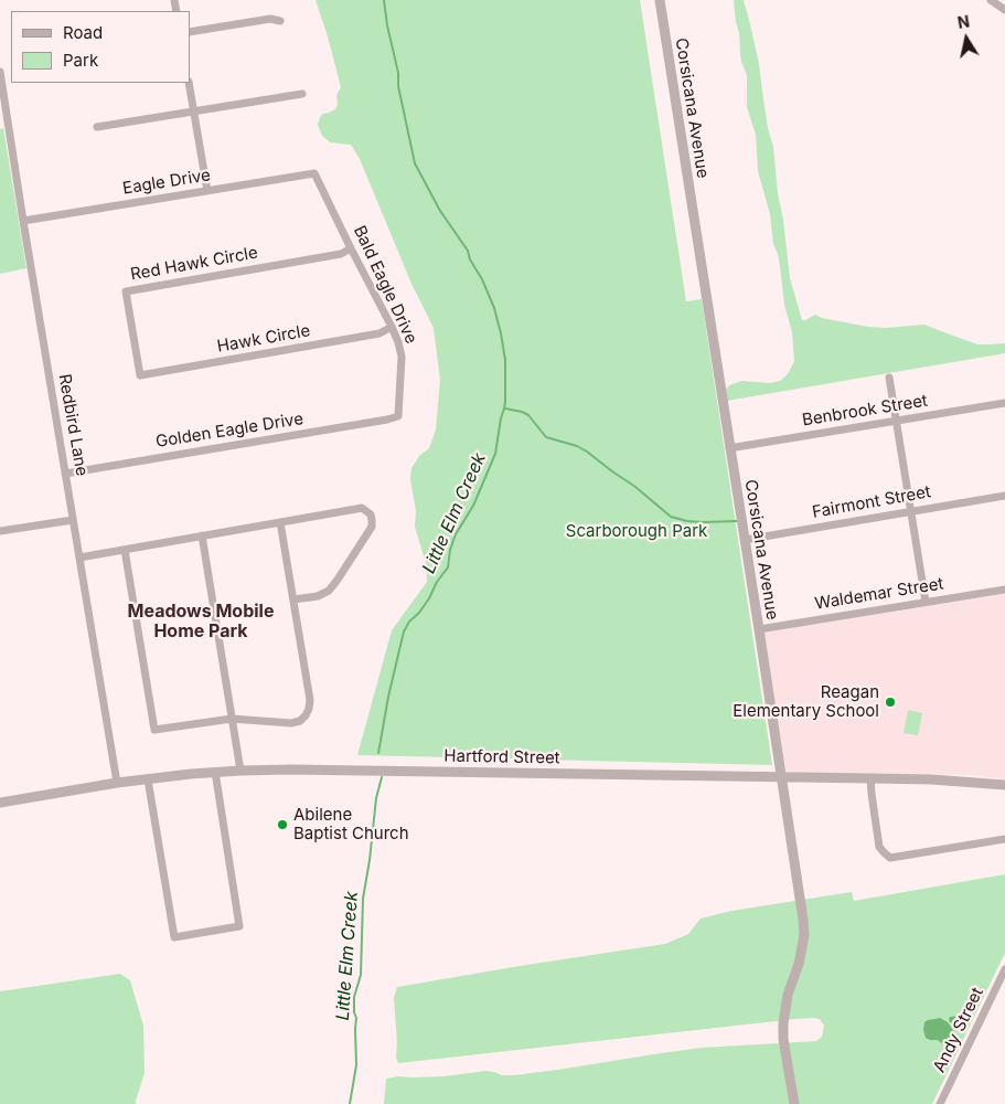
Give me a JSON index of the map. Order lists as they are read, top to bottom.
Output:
{
  "streets": {
    "street": [
      "Corsicana Avenue",
      "Eagle Drive",
      "Red Hawk Circle",
      "Bald Eagle Drive",
      "Hawk Circle",
      "Benbrook Street",
      "Redbird Lane",
      "Golden Eagle Drive",
      "Fairmont Street",
      "Waldemar Street",
      "Hartford Street",
      "Andy Street"
    ]
  },
  "crossings": [
    ["Corsicana Avenue", "Benbrook Street"],
    ["Corsicana Avenue", "Fairmont Street"],
    ["Corsicana Avenue", "Waldemar Street"],
    ["Corsicana Avenue", "Hartford Street"],
    ["Eagle Drive", "Bald Eagle Drive"],
    ["Eagle Drive", "Redbird Lane"],
    ["Red Hawk Circle", "Bald Eagle Drive"],
    ["Red Hawk Circle", "Hawk Circle"],
    ["Bald Eagle Drive", "Hawk Circle"],
    ["Bald Eagle Drive", "Golden Eagle Drive"],
    ["Redbird Lane", "Golden Eagle Drive"],
    ["Redbird Lane", "Hartford Street"]
  ],
  "districts": ["Meadows Mobile Home Park"],
  "water": ["Little Elm Creek"],
  "parks": ["Scarborough Park"],
  "places": ["Reagan Elementary School", "Abilene Baptist Church"],
  "legend": ["Road", "Park"],
  "north": "top"
}
